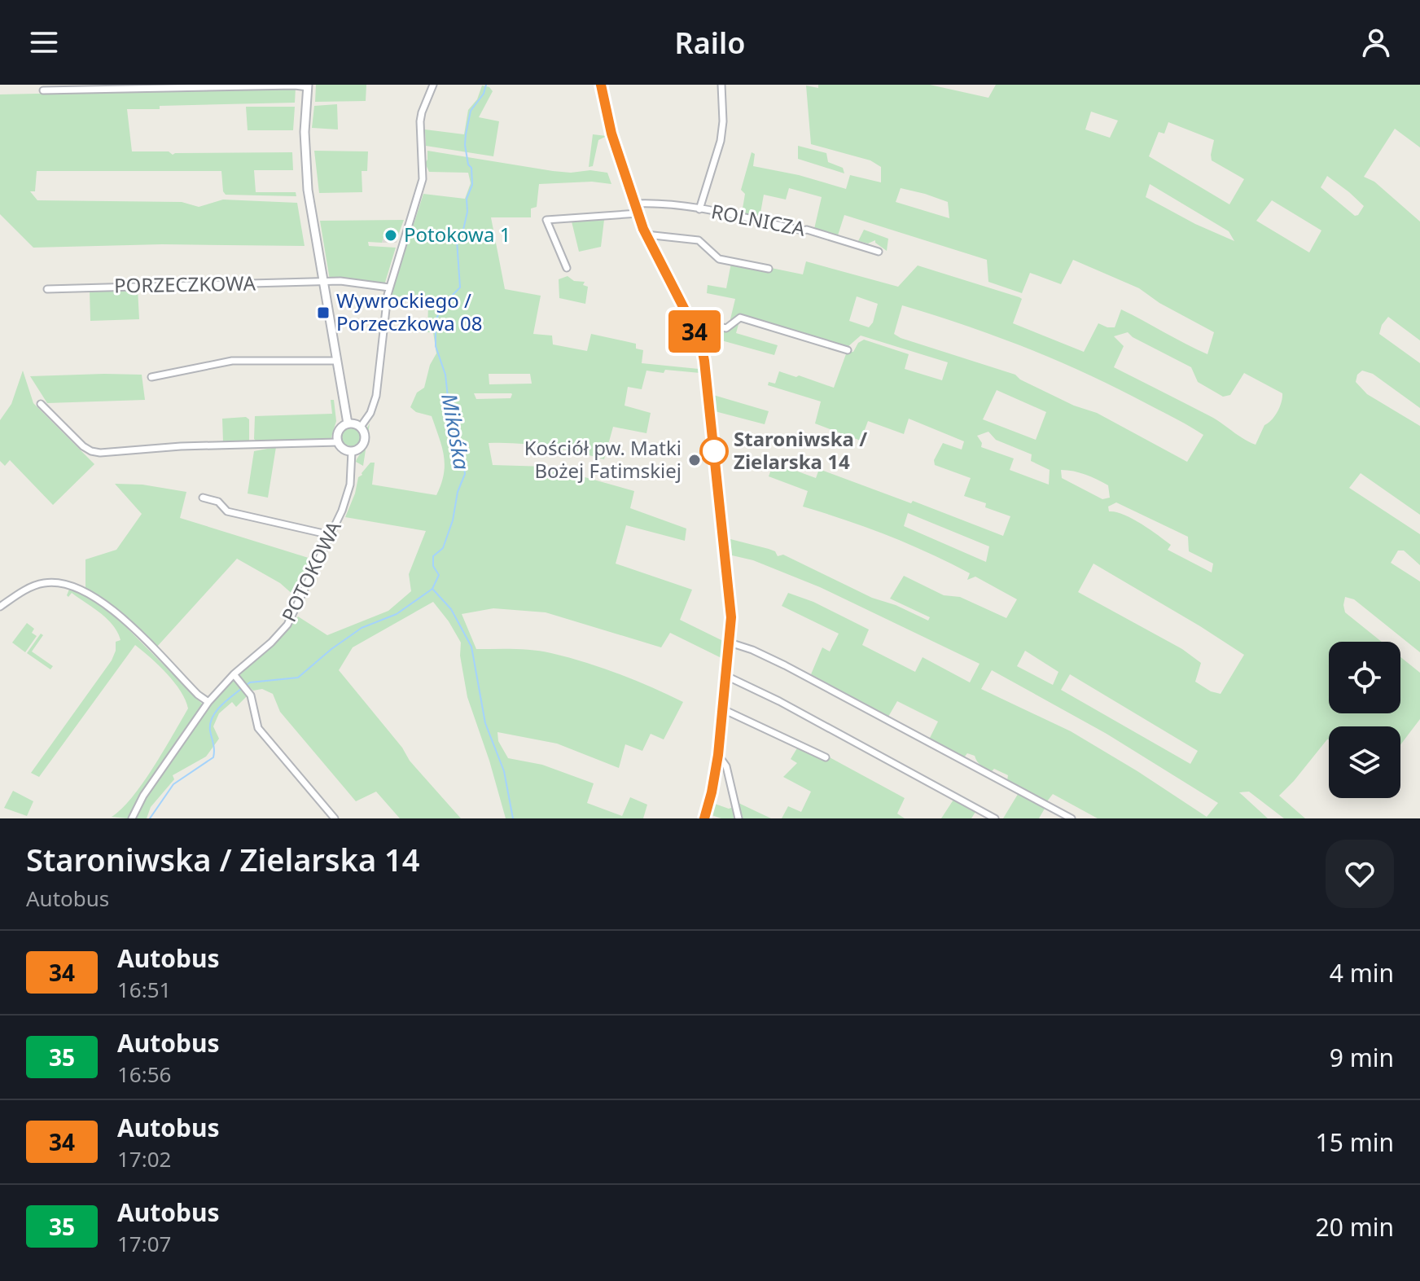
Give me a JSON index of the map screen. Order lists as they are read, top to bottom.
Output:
{
  "streets": {
    "street": ["ROLNICZA", "PORZECZKOWA", "POTOKOWA"]
  },
  "water": ["Mikośka"],
  "places": {
    "other": ["Potokowa 1", "Staroniwska / Zielarska 14", "Kościół pw. Matki Bożej Fatimskiej"],
    "transit": ["Wywrockiego / Porzeczkowa 08"]
  },
  "lines": ["bus line 34"],
  "page": {
    "header": "Railo",
    "on_map": "34",
    "heading": ["Staroniwska / Zielarska 14", "Autobus"],
    "list": [
      {
        "mark": "34",
        "name": "Autobus",
        "note": "16:51",
        "value": "4 min"
      },
      {
        "mark": "35",
        "name": "Autobus",
        "note": "16:56",
        "value": "9 min"
      },
      {
        "mark": "34",
        "name": "Autobus",
        "note": "17:02",
        "value": "15 min"
      },
      {
        "mark": "35",
        "name": "Autobus",
        "note": "17:07",
        "value": "20 min"
      }
    ]
  }
}
